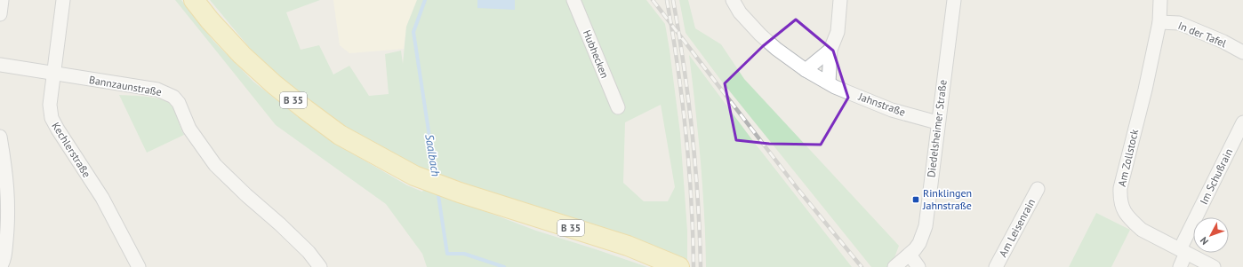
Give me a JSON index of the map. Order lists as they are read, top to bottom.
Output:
{
  "streets": {
    "main road": ["B 35"],
    "street": [
      "In der Tafel",
      "Hubhecken",
      "Bannzaunstraße",
      "Jahnstraße",
      "Diedelsheimer Straße",
      "Kechlerstraße",
      "Am Zollstock",
      "Im Schußrain",
      "Am Leisenrain"
    ]
  },
  "crossings": [
    ["In der Tafel", "Am Zollstock"],
    ["Bannzaunstraße", "Kechlerstraße"],
    ["Jahnstraße", "Diedelsheimer Straße"],
    ["Am Zollstock", "Im Schußrain"]
  ],
  "water": ["Saalbach"],
  "places": {
    "transit": ["Rinklingen Jahnstraße"]
  },
  "north": "bottom left"
}
